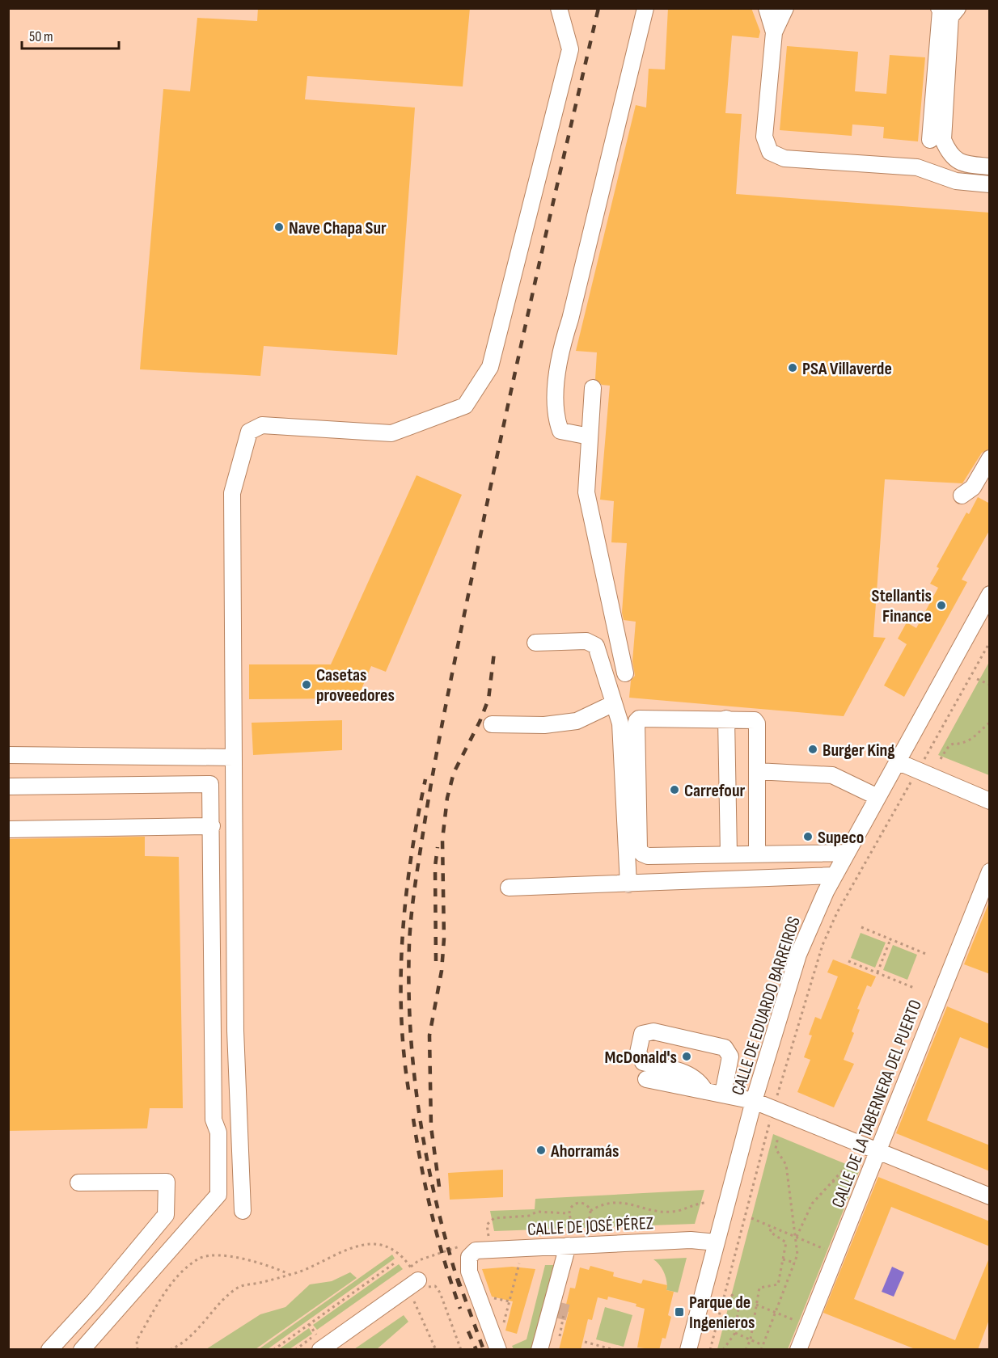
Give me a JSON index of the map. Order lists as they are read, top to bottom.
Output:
{
  "streets": {
    "street": ["CALLE DE EDUARDO BARREIROS", "CALLE DE LA TABERNERA DEL PUERTO", "CALLE DE JOSÉ PÉREZ"]
  },
  "crossings": [
    ["CALLE DE EDUARDO BARREIROS", "CALLE DE JOSÉ PÉREZ"]
  ],
  "places": {
    "other": [
      "Nave Chapa Sur",
      "PSA Villaverde",
      "Stellantis Finance",
      "Casetas proveedores",
      "Burger King",
      "Carrefour",
      "Supeco",
      "McDonald's",
      "Ahorramás"
    ],
    "transit": ["Parque de Ingenieros"]
  },
  "scale_bar": "50 m"
}
